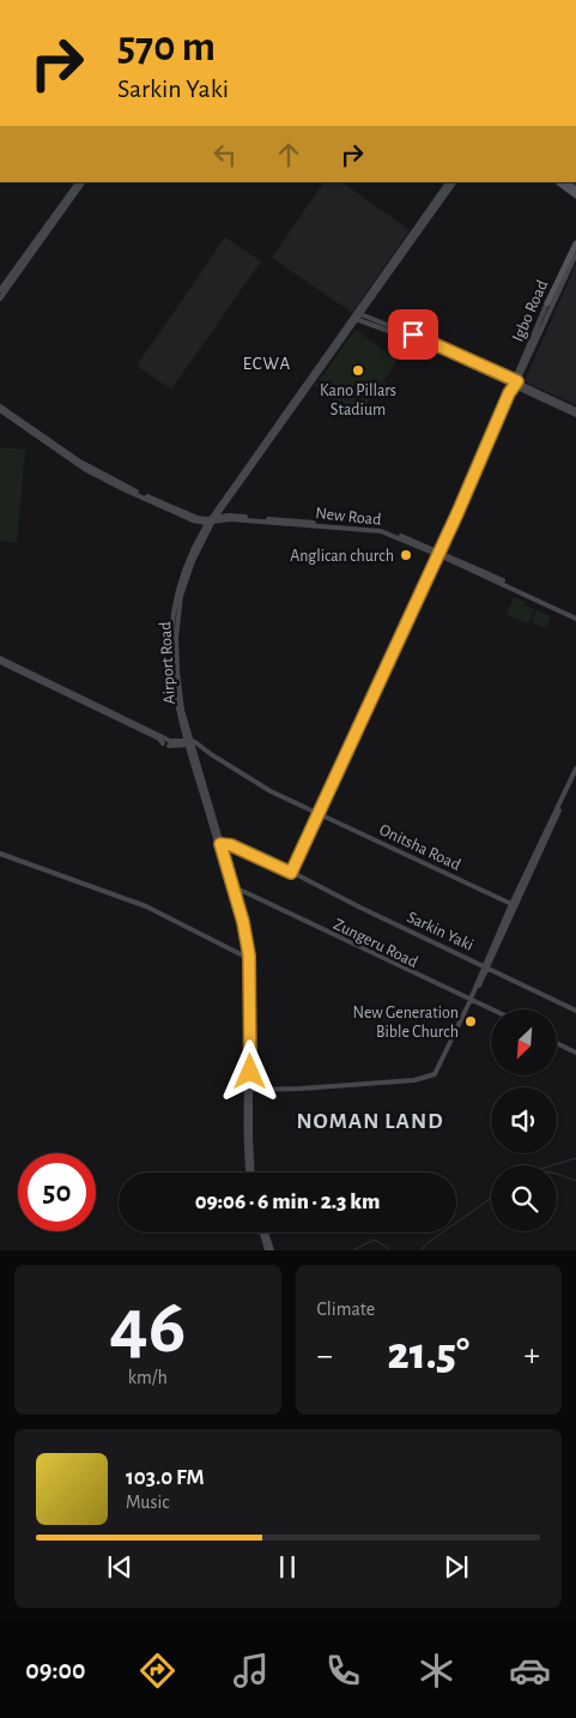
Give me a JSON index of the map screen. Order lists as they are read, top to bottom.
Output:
{
  "streets": {
    "main road": [
      "Igbo Road",
      "New Road",
      "Airport Road",
      "Onitsha Road",
      "Sarkin Yaki",
      "Zungeru Road"
    ]
  },
  "crossings": [
    ["Igbo Road", "New Road"],
    ["Igbo Road", "Onitsha Road"],
    ["Igbo Road", "Sarkin Yaki"],
    ["New Road", "Airport Road"],
    ["Airport Road", "Sarkin Yaki"],
    ["Airport Road", "Zungeru Road"]
  ],
  "districts": ["ECWA", "NOMAN LAND"],
  "places": ["Kano Pillars Stadium", "Anglican church", "New Generation Bible Church"],
  "north": "bottom left",
  "page": {
    "turn": ["570 m", "Sarkin Yaki"],
    "limit": "50",
    "trip": "09:06 · 6 min · 2.3 km",
    "tile": [
      ["46", "km/h"],
      "Climate"
    ],
    "heat": ["−", "21.5°", "+"],
    "song": ["103.0 FM", "Music"],
    "tabs": "09:00"
  }
}
